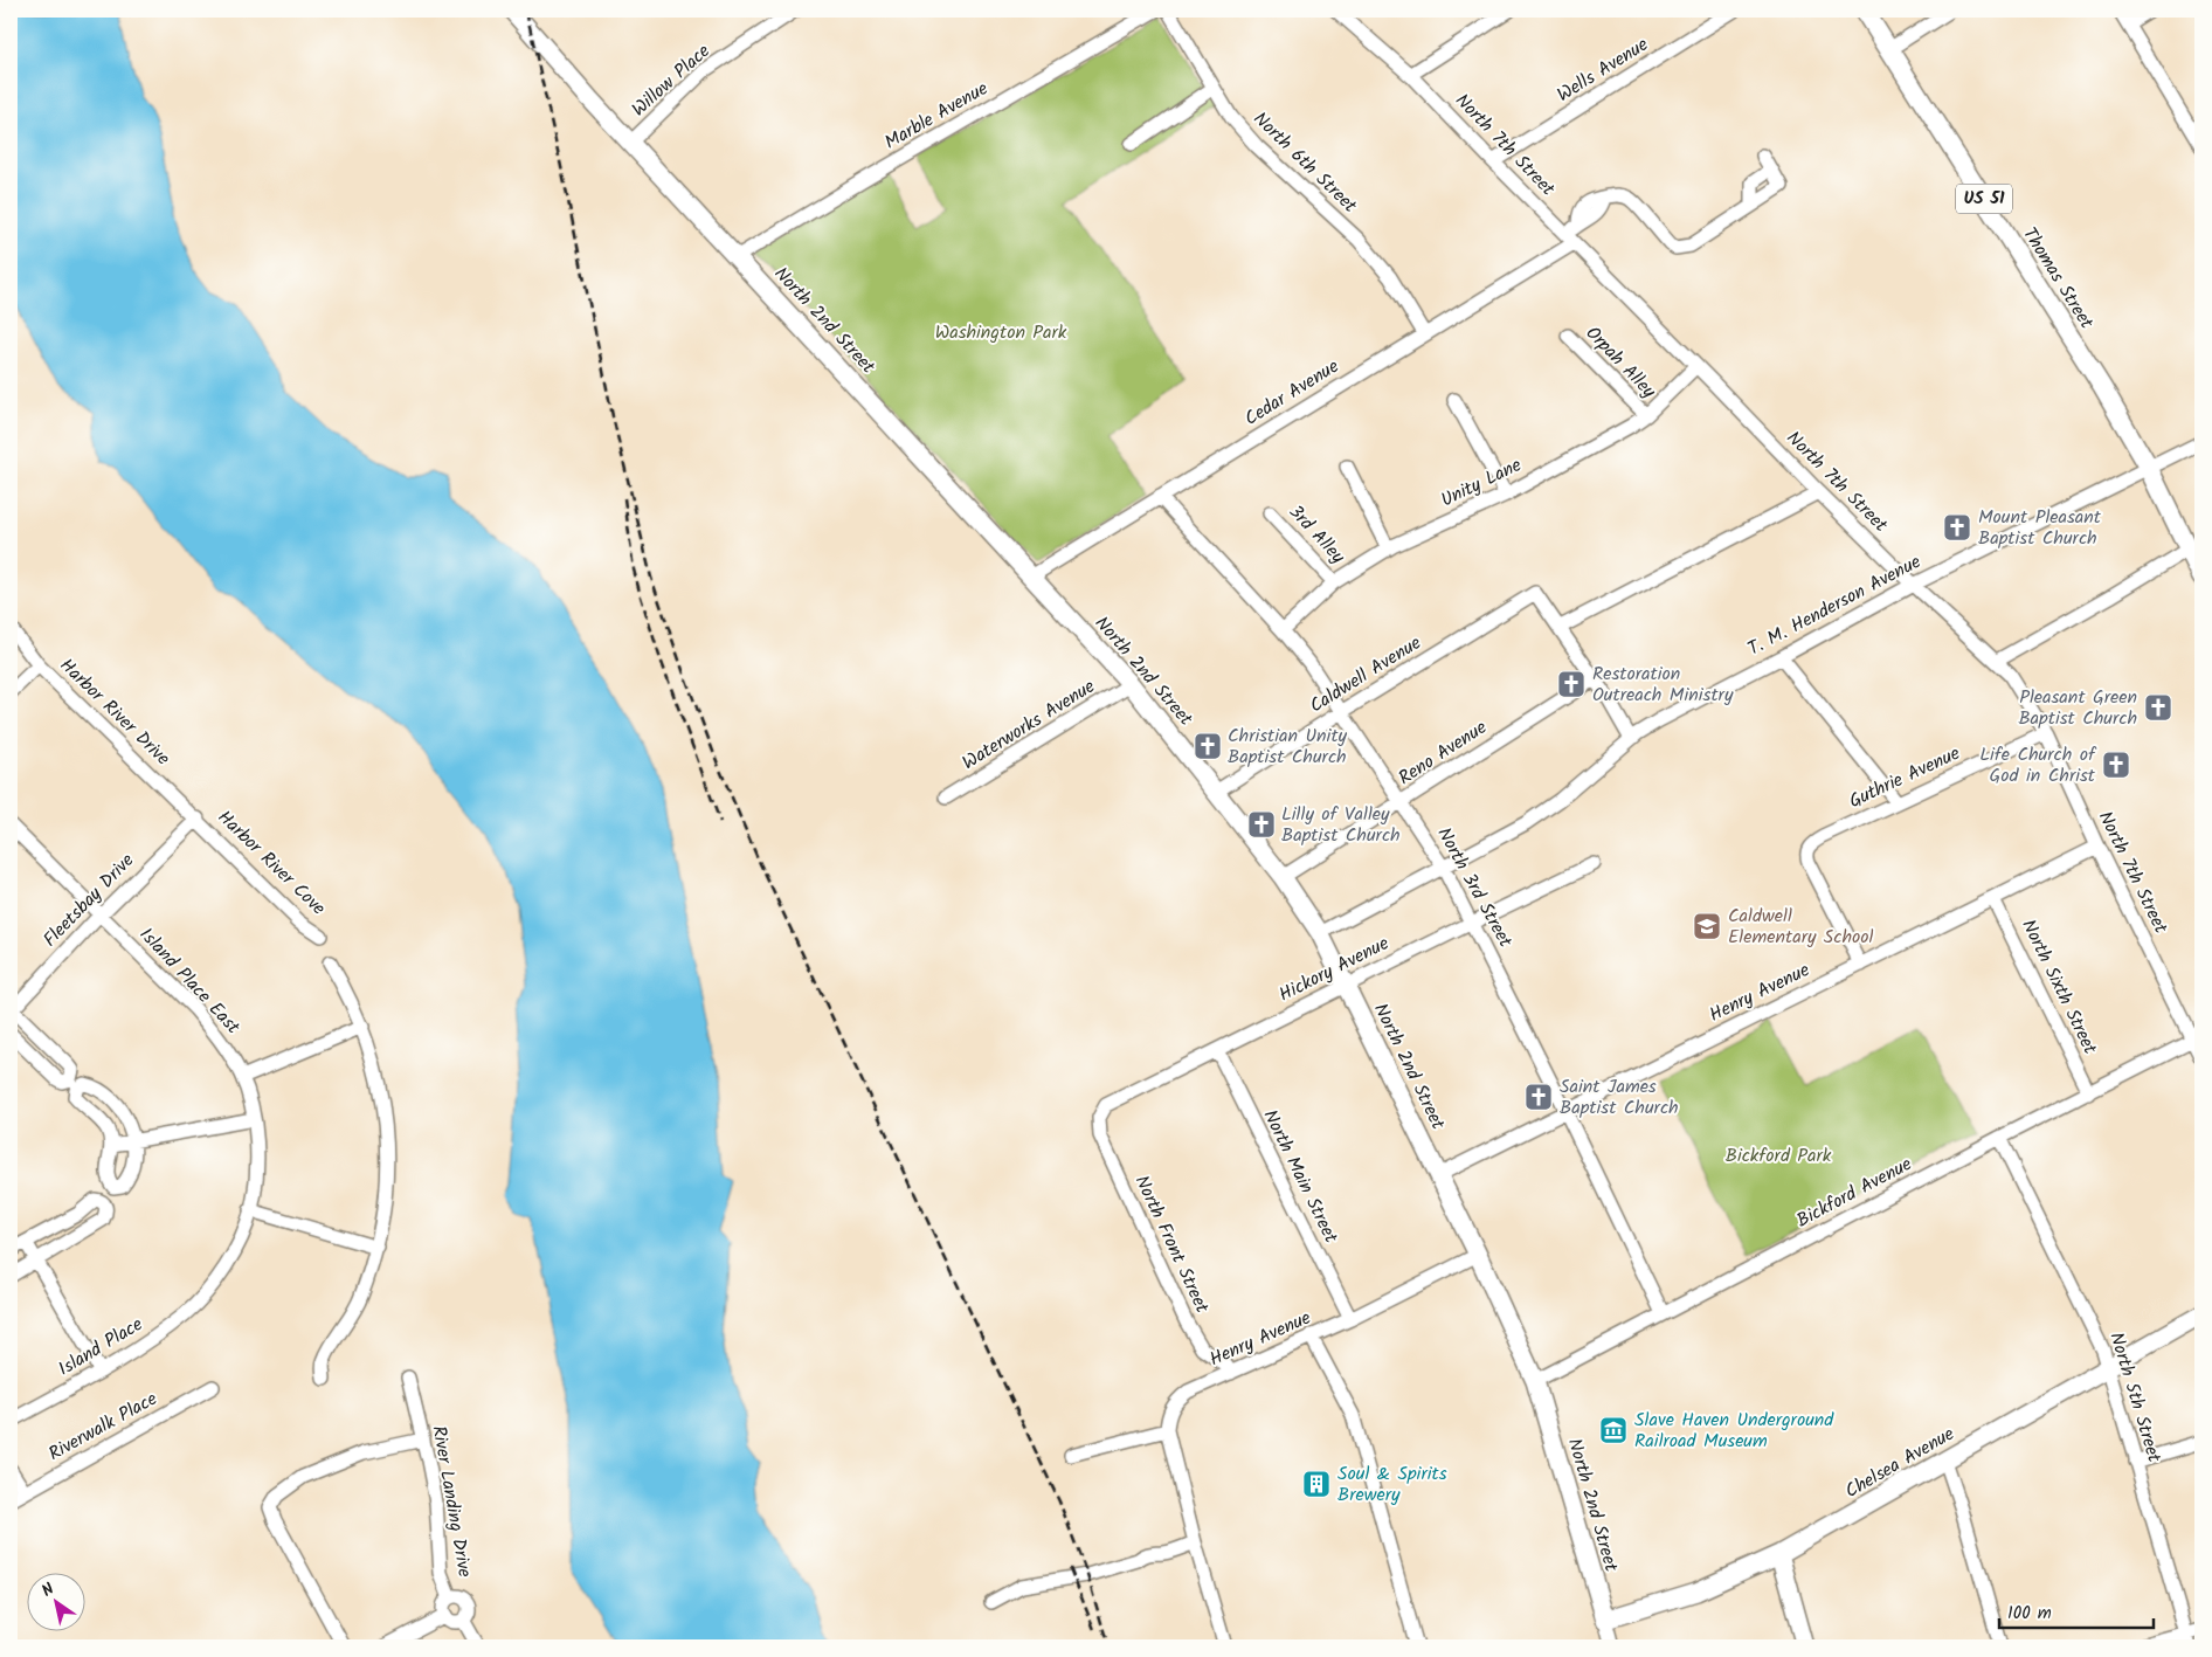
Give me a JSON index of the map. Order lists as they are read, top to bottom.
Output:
{
  "streets": {
    "main road": [
      "US 51",
      "Thomas Street",
      "North 2nd Street",
      "Chelsea Avenue"
    ],
    "street": [
      "Wells Avenue",
      "Willow Place",
      "Marble Avenue",
      "North 7th Street",
      "North 6th Street",
      "Orpah Alley",
      "Cedar Avenue",
      "Unity Lane",
      "3rd Alley",
      "T. M. Henderson Avenue",
      "Caldwell Avenue",
      "Harbor River Drive",
      "Waterworks Avenue",
      "Reno Avenue",
      "Guthrie Avenue",
      "Harbor River Cove",
      "North 3rd Street",
      "Fleetsbay Drive",
      "Hickory Avenue",
      "Island Place East",
      "North Sixth Street",
      "Henry Avenue",
      "North Main Street",
      "Bickford Avenue",
      "North Front Street",
      "Island Place",
      "North 5th Street",
      "Riverwalk Place",
      "River Landing Drive"
    ]
  },
  "crossings": [
    ["Wells Avenue", "North 7th Street"],
    ["Willow Place", "North 2nd Street"],
    ["Marble Avenue", "North 2nd Street"],
    ["North 7th Street", "Cedar Avenue"],
    ["North 7th Street", "Unity Lane"],
    ["North 7th Street", "T. M. Henderson Avenue"],
    ["North 7th Street", "Guthrie Avenue"],
    ["North 7th Street", "Henry Avenue"],
    ["North 7th Street", "Bickford Avenue"],
    ["North 6th Street", "Cedar Avenue"],
    ["Thomas Street", "T. M. Henderson Avenue"],
    ["North 2nd Street", "Cedar Avenue"],
    ["North 2nd Street", "T. M. Henderson Avenue"],
    ["North 2nd Street", "Caldwell Avenue"],
    ["North 2nd Street", "Waterworks Avenue"],
    ["North 2nd Street", "Reno Avenue"],
    ["North 2nd Street", "Hickory Avenue"],
    ["North 2nd Street", "Henry Avenue"],
    ["North 2nd Street", "Bickford Avenue"],
    ["North 2nd Street", "Chelsea Avenue"],
    ["Orpah Alley", "Unity Lane"],
    ["Cedar Avenue", "North 3rd Street"],
    ["Unity Lane", "3rd Alley"],
    ["Unity Lane", "North 3rd Street"],
    ["T. M. Henderson Avenue", "North 3rd Street"],
    ["Caldwell Avenue", "North 3rd Street"],
    ["Harbor River Drive", "Harbor River Cove"],
    ["Harbor River Drive", "Fleetsbay Drive"],
    ["Reno Avenue", "North 3rd Street"],
    ["Guthrie Avenue", "Henry Avenue"],
    ["Harbor River Cove", "Fleetsbay Drive"],
    ["North 3rd Street", "Hickory Avenue"],
    ["North 3rd Street", "Henry Avenue"],
    ["North 3rd Street", "Bickford Avenue"],
    ["Fleetsbay Drive", "Island Place East"],
    ["Hickory Avenue", "North Main Street"],
    ["Hickory Avenue", "North Front Street"],
    ["Island Place East", "Island Place"],
    ["North Sixth Street", "Henry Avenue"],
    ["North Sixth Street", "Bickford Avenue"],
    ["Henry Avenue", "North Main Street"],
    ["Henry Avenue", "North Front Street"],
    ["Bickford Avenue", "North 5th Street"],
    ["North 5th Street", "Chelsea Avenue"]
  ],
  "parks": ["Washington Park", "Bickford Park"],
  "places": {
    "church": [
      "Mount Pleasant Baptist Church",
      "Restoration Outreach Ministry",
      "Pleasant Green Baptist Church",
      "Christian Unity Baptist Church",
      "Life Church of God in Christ",
      "Lilly of Valley Baptist Church",
      "Saint James Baptist Church"
    ],
    "school or university": ["Caldwell Elementary School"],
    "museum": ["Slave Haven Underground Railroad Museum"],
    "building": ["Soul & Spirits Brewery"]
  },
  "scale_bar": "100 m",
  "north": "top left"
}
